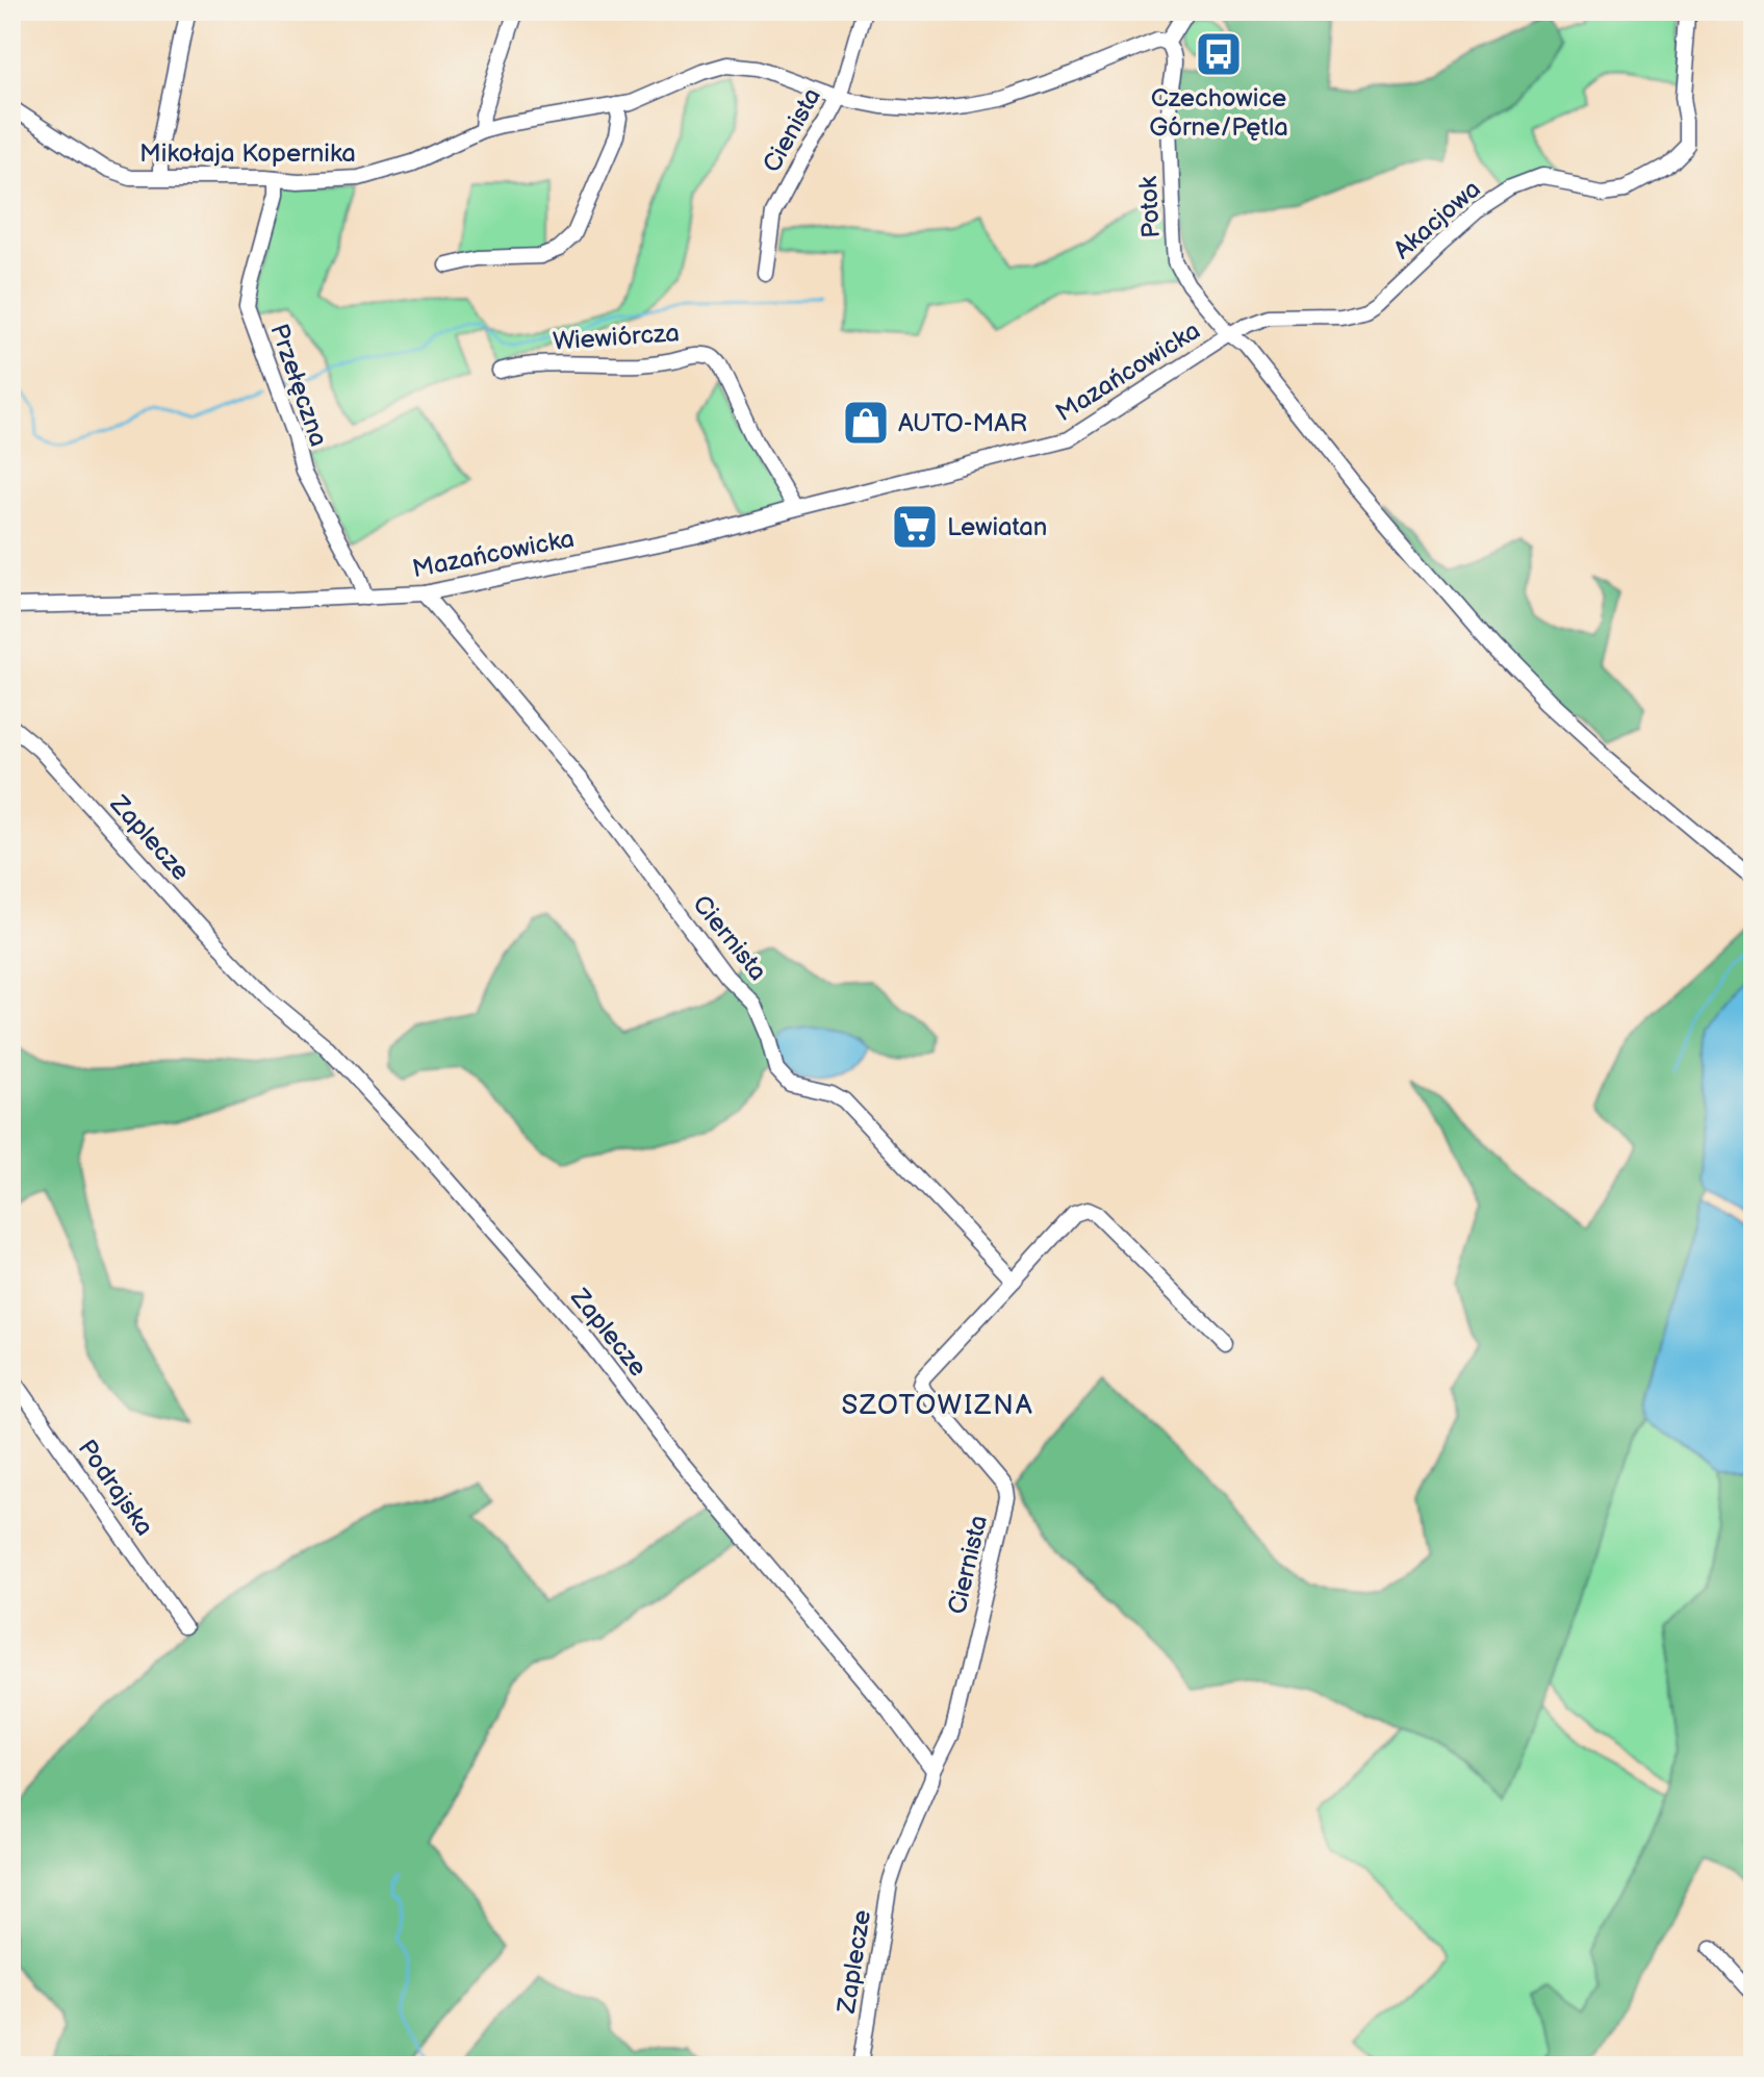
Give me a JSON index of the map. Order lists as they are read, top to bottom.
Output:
{
  "streets": {
    "street": [
      "Cienista",
      "Mikołaja Kopernika",
      "Potok",
      "Akacjowa",
      "Wiewiórcza",
      "Mazańcowicka",
      "Przełęczna",
      "Zaplecze",
      "Ciernista",
      "Podrajska"
    ]
  },
  "crossings": [
    ["Cienista", "Mikołaja Kopernika"],
    ["Mikołaja Kopernika", "Potok"],
    ["Mikołaja Kopernika", "Przełęczna"],
    ["Potok", "Akacjowa"],
    ["Potok", "Mazańcowicka"],
    ["Akacjowa", "Mazańcowicka"],
    ["Wiewiórcza", "Mazańcowicka"],
    ["Mazańcowicka", "Przełęczna"],
    ["Mazańcowicka", "Ciernista"],
    ["Zaplecze", "Ciernista"]
  ],
  "districts": ["SZOTOWIZNA"],
  "places": {
    "bus stop": ["Czechowice Górne/Pętla"],
    "shop": ["AUTO-MAR"],
    "supermarket": ["Lewiatan"]
  }
}
